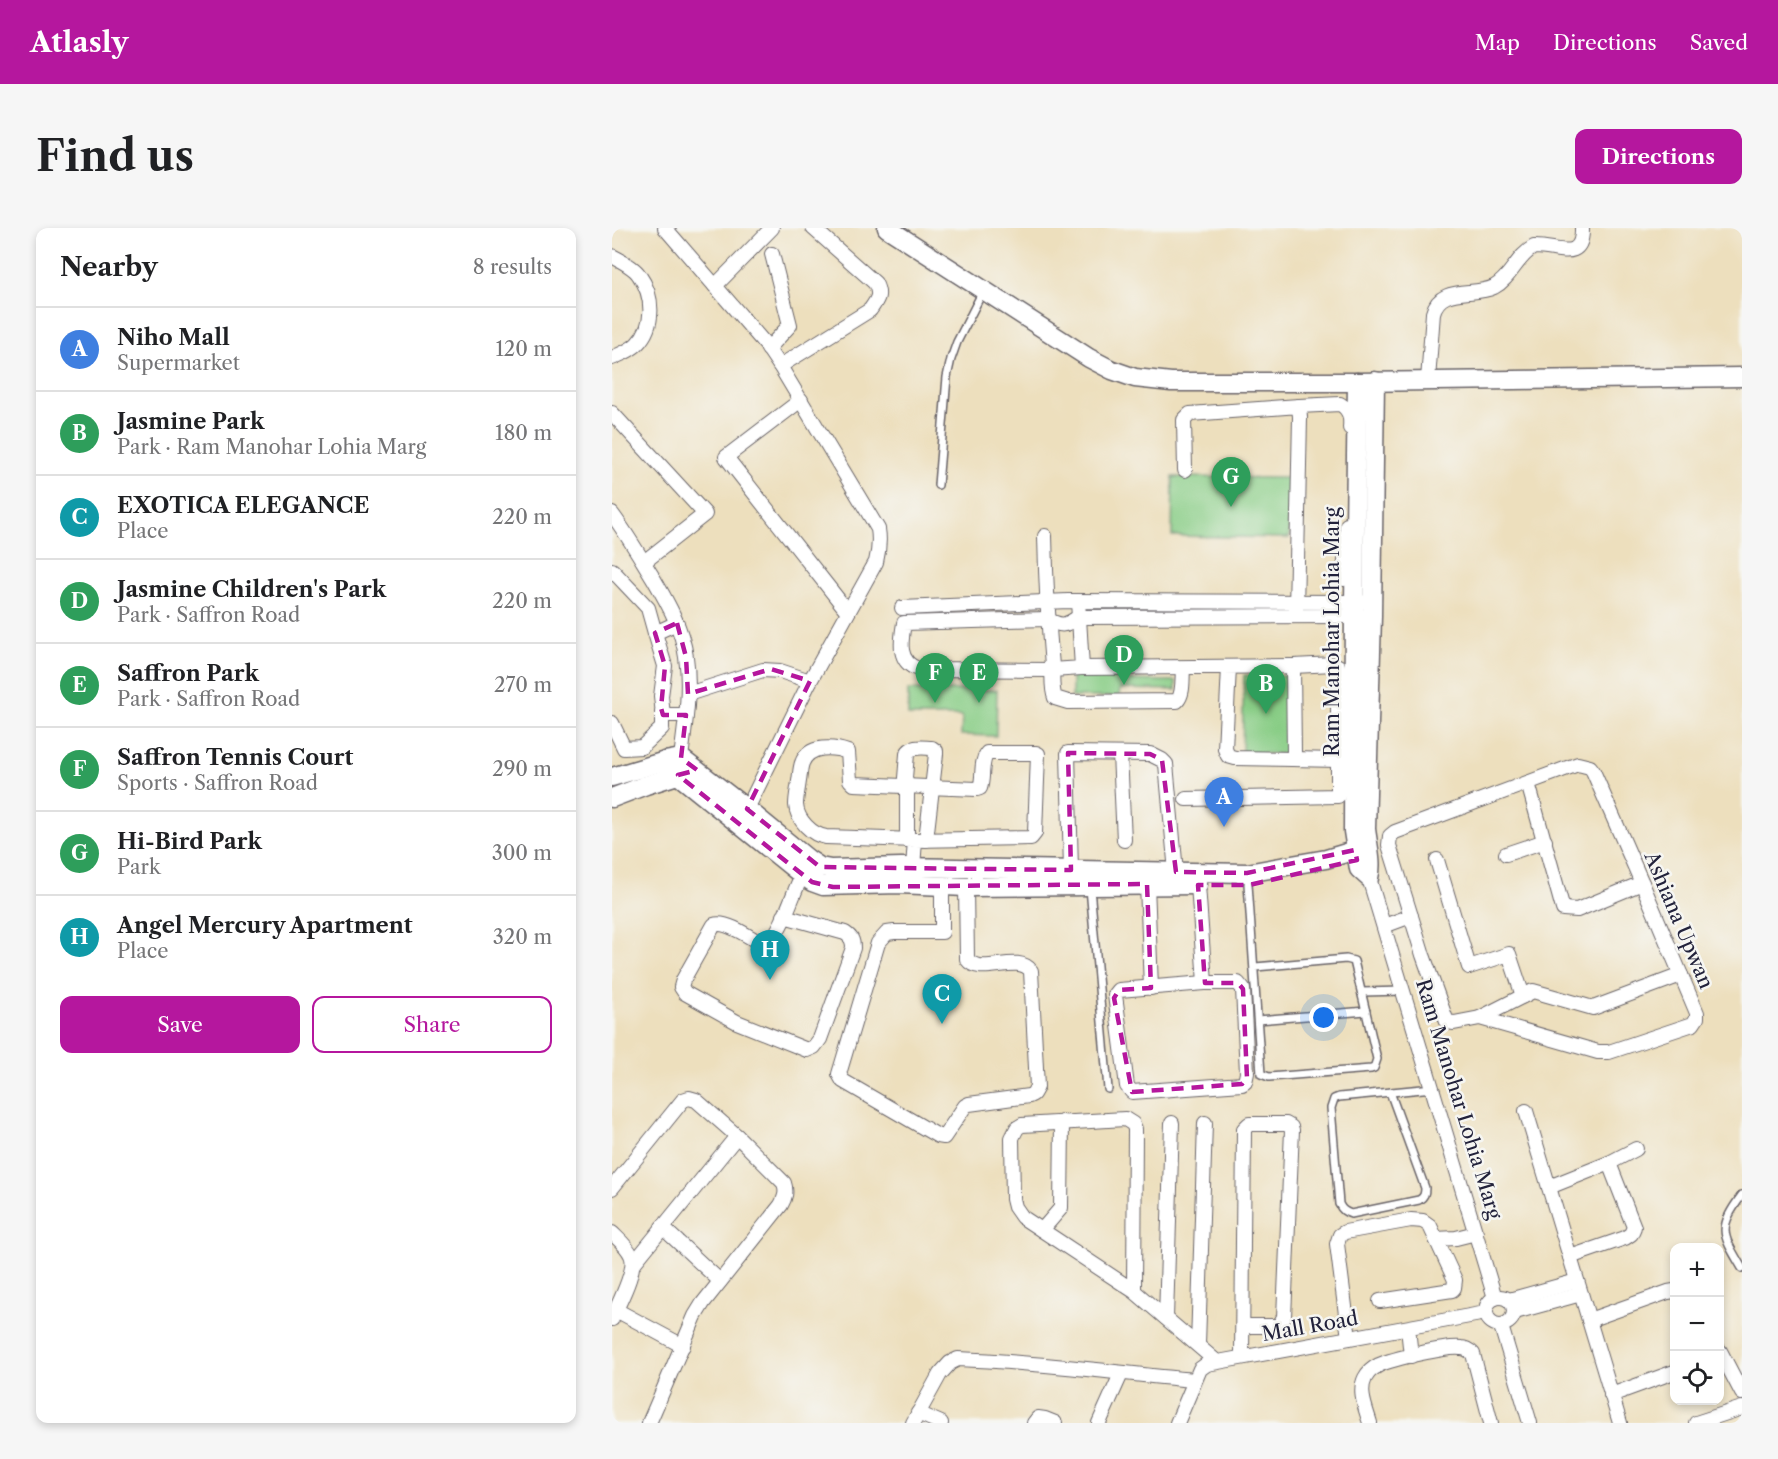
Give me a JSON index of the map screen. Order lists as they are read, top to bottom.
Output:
{
  "streets": {
    "street": ["Ram Manohar Lohia Marg", "Ashiana Upwan", "Mall Road"]
  },
  "crossings": [
    ["Ram Manohar Lohia Marg", "Mall Road"]
  ],
  "page": {
    "header": "Atlasly",
    "nav": ["Map", "Directions", "Saved"],
    "buttons": [
      "Directions",
      ["Save", "Share"]
    ],
    "title": "Find us",
    "heading": ["Nearby", "8 results"],
    "list": [
      {
        "mark": "A",
        "name": "Niho Mall",
        "note": "Supermarket",
        "value": "120 m"
      },
      {
        "mark": "B",
        "name": "Jasmine Park",
        "note": "Park · Ram Manohar Lohia Marg",
        "value": "180 m"
      },
      {
        "mark": "C",
        "name": "EXOTICA ELEGANCE",
        "note": "Place",
        "value": "220 m"
      },
      {
        "mark": "D",
        "name": "Jasmine Children's Park",
        "note": "Park · Saffron Road",
        "value": "220 m"
      },
      {
        "mark": "E",
        "name": "Saffron Park",
        "note": "Park · Saffron Road",
        "value": "270 m"
      },
      {
        "mark": "F",
        "name": "Saffron Tennis Court",
        "note": "Sports · Saffron Road",
        "value": "290 m"
      },
      {
        "mark": "G",
        "name": "Hi-Bird Park",
        "note": "Park",
        "value": "300 m"
      },
      {
        "mark": "H",
        "name": "Angel Mercury Apartment",
        "note": "Place",
        "value": "320 m"
      }
    ],
    "pins": [
      "G",
      "D",
      "E",
      "F",
      "B",
      "A",
      "H",
      "C"
    ],
    "map_buttons": ["+", "−"]
  }
}
